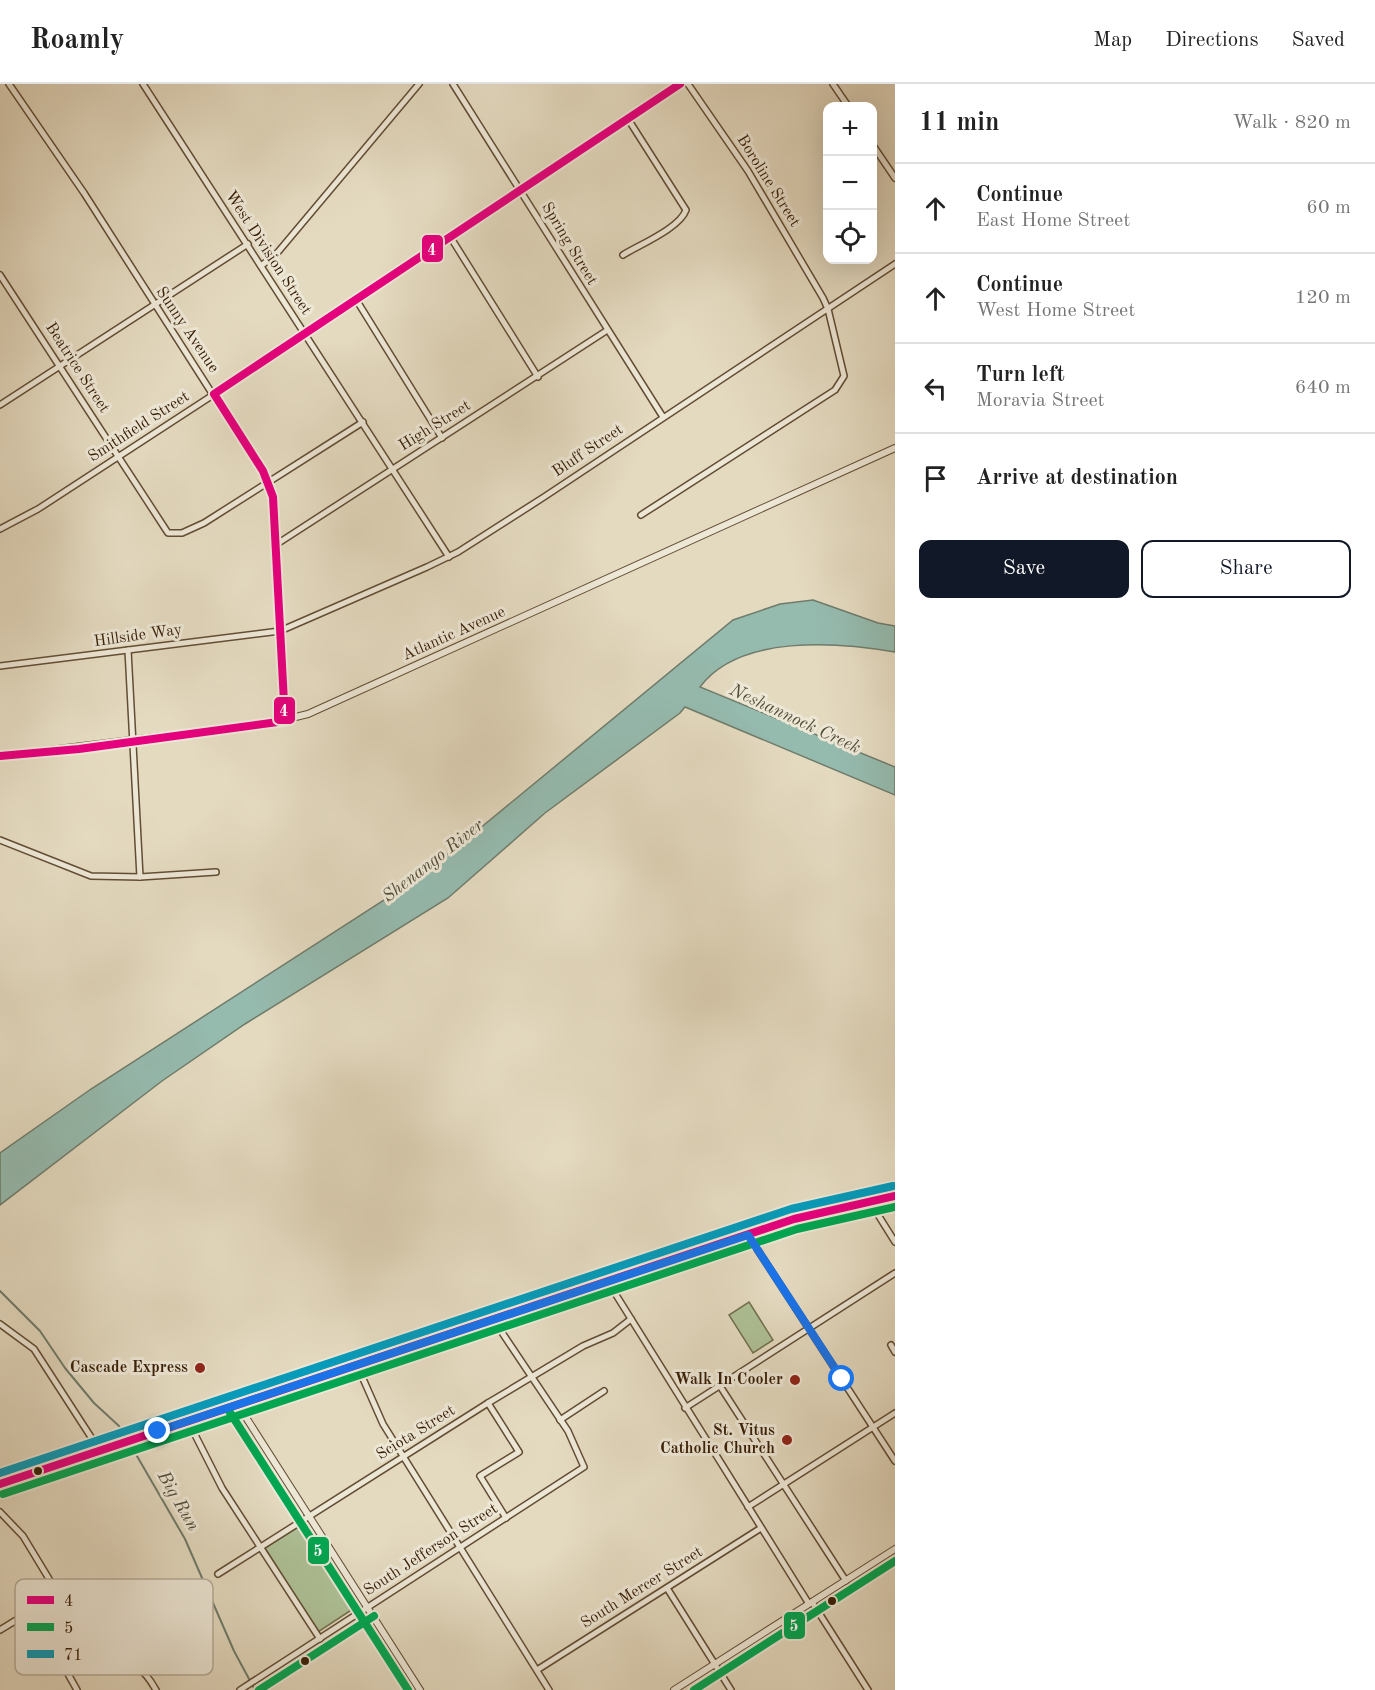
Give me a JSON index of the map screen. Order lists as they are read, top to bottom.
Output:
{
  "streets": {
    "street": [
      "Boroline Street",
      "Spring Street",
      "West Division Street",
      "Sunny Avenue",
      "Beatrice Street",
      "High Street",
      "Smithfield Street",
      "Bluff Street",
      "Atlantic Avenue",
      "Hillside Way",
      "Sciota Street",
      "South Jefferson Street",
      "South Mercer Street"
    ]
  },
  "crossings": [
    ["Boroline Street", "Bluff Street"],
    ["Spring Street", "High Street"],
    ["Spring Street", "Smithfield Street"],
    ["Spring Street", "Bluff Street"],
    ["West Division Street", "High Street"],
    ["West Division Street", "Smithfield Street"],
    ["West Division Street", "Bluff Street"],
    ["Sunny Avenue", "Beatrice Street"],
    ["Sunny Avenue", "High Street"],
    ["Sunny Avenue", "Smithfield Street"],
    ["Sunny Avenue", "Bluff Street"],
    ["Sunny Avenue", "Atlantic Avenue"],
    ["Sunny Avenue", "Hillside Way"],
    ["Beatrice Street", "Smithfield Street"],
    ["Bluff Street", "Hillside Way"]
  ],
  "water": ["Neshannock Creek", "Shenango River", "Big Run"],
  "places": ["Cascade Express", "Walk In Cooler", "St. Vitus Catholic Church"],
  "lines": ["transit line 4", "transit line 71", "transit line 5"],
  "legend": ["4", "5", "71"],
  "page": {
    "header": "Roamly",
    "nav": ["Map", "Directions", "Saved"],
    "heading": ["11 min", "Walk · 820 m"],
    "map_buttons": ["+", "−"],
    "list": [
      ["Continue", "East Home Street", "60 m"],
      ["Continue", "West Home Street", "120 m"],
      ["Turn left", "Moravia Street", "640 m"],
      "Arrive at destination"
    ],
    "buttons": ["Save", "Share"]
  }
}
